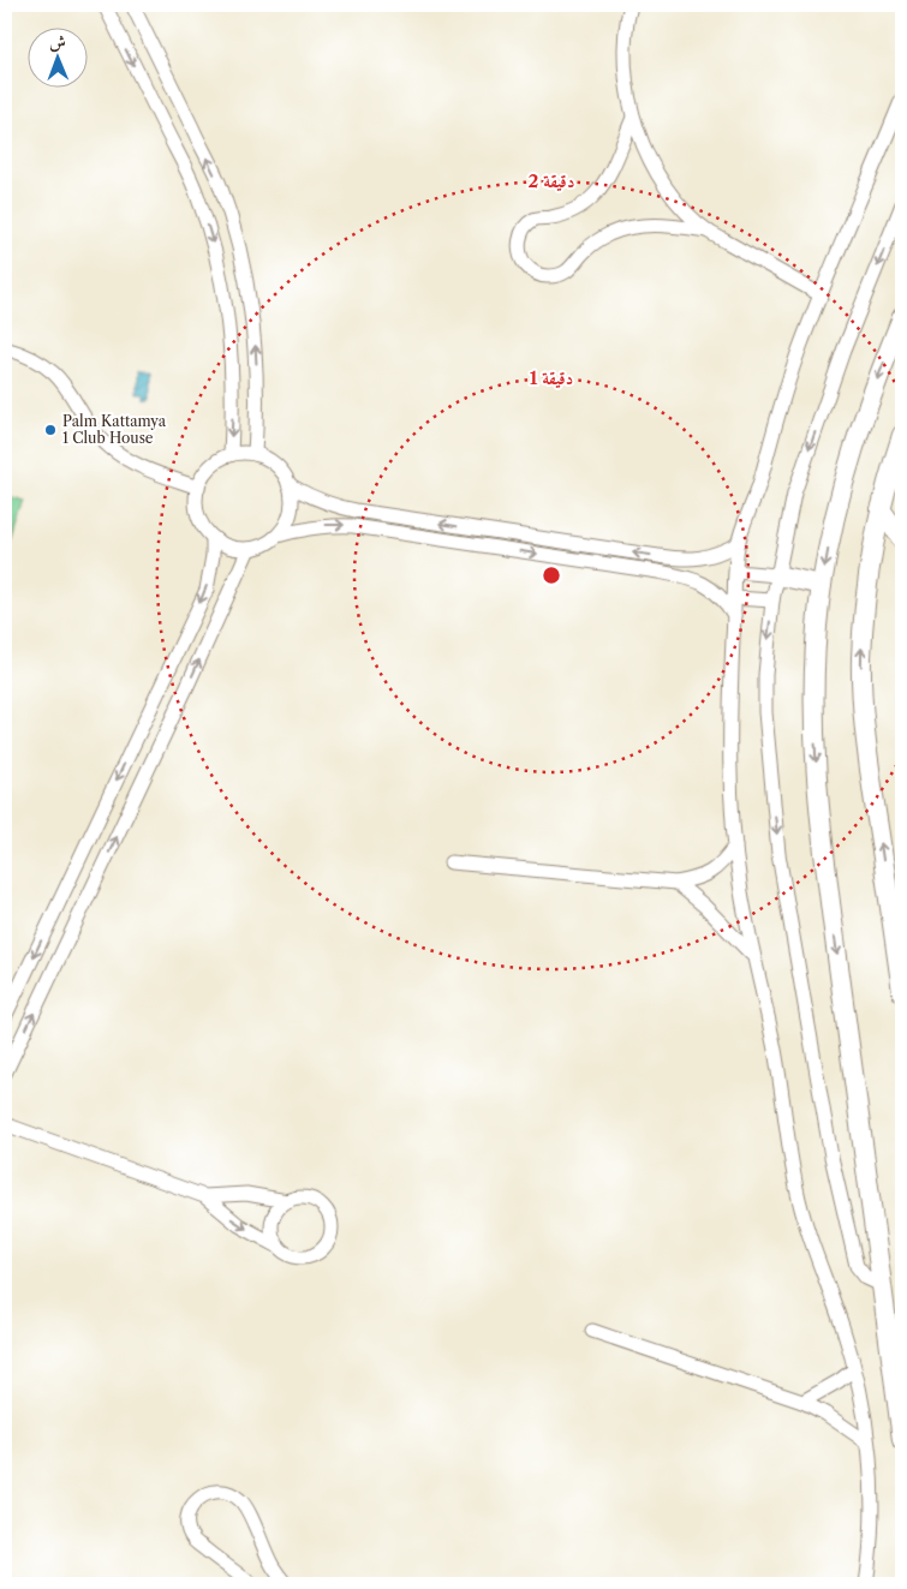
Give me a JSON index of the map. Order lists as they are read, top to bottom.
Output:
{
  "places": ["Palm Kattamya 1 Club House"],
  "north": "top",
  "rings": ["2 دقيقة", "1 دقيقة"]
}
